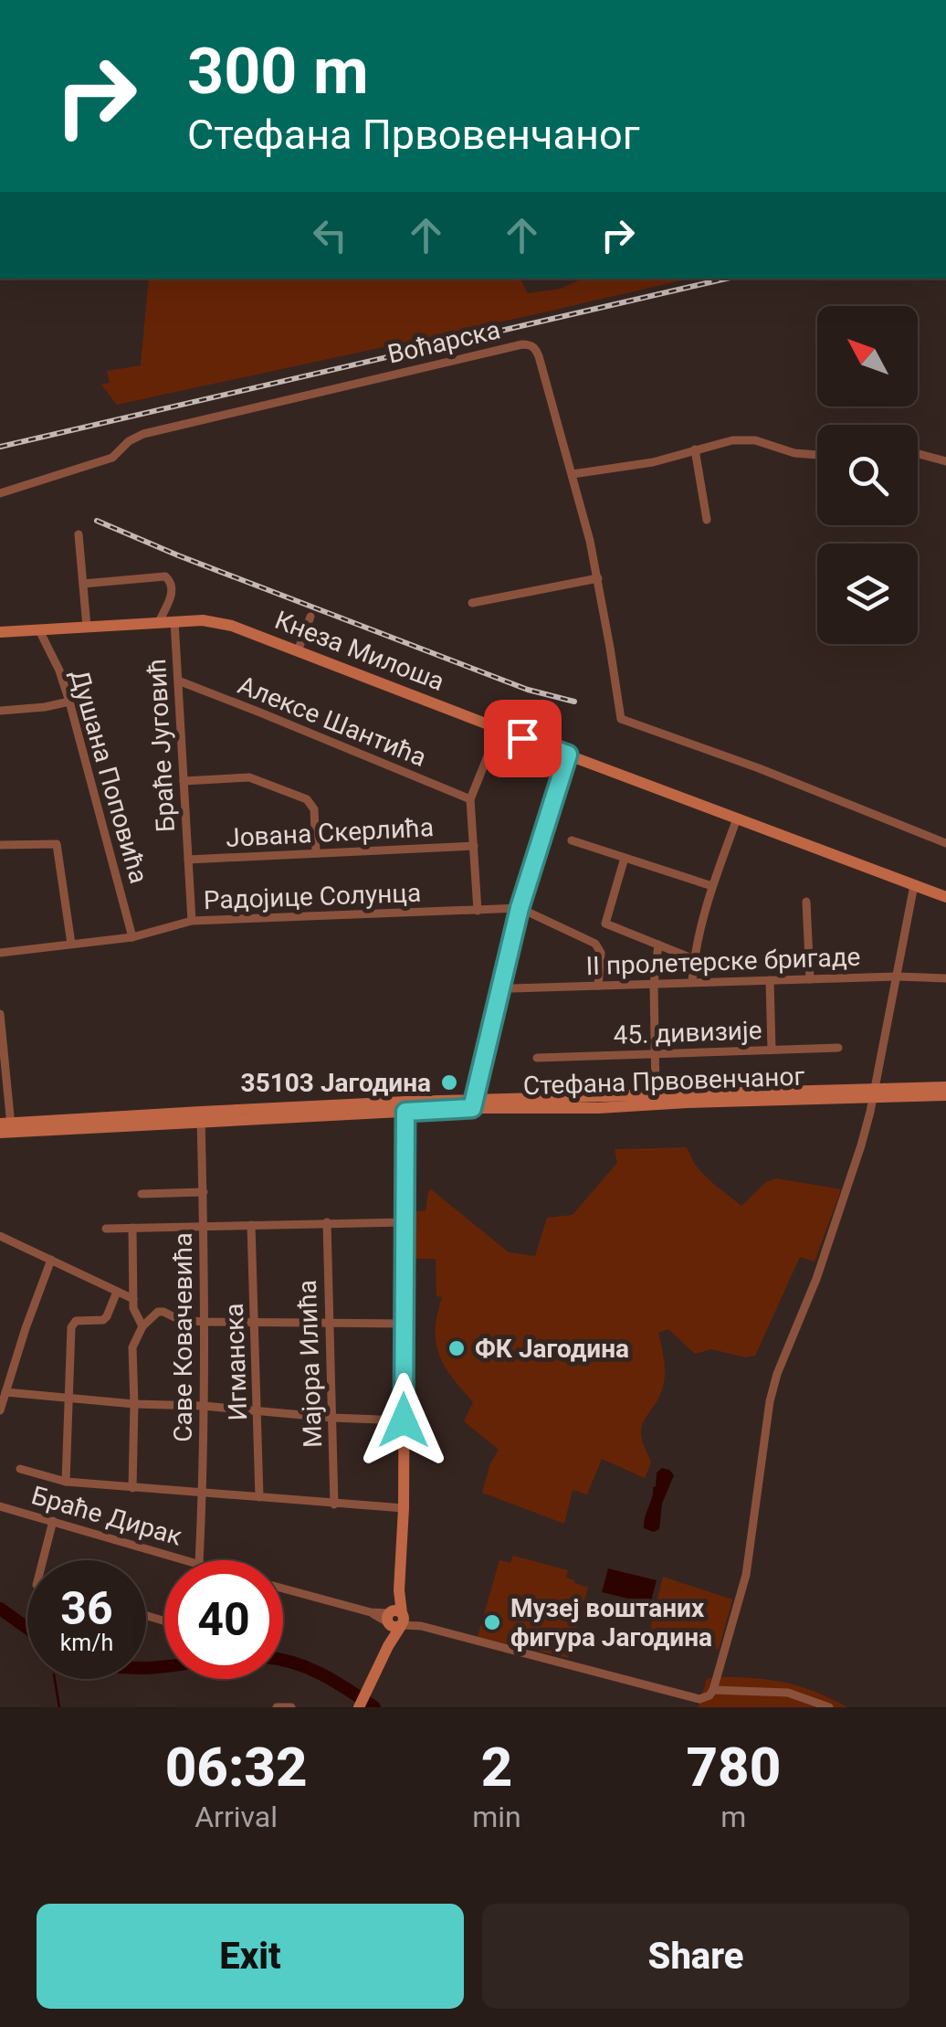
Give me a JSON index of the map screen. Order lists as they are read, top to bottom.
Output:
{
  "streets": {
    "street": [
      "Воћарска",
      "Кнеза Милоша",
      "Алексе Шантића",
      "Браће Југовић",
      "Душана Поповића",
      "Јована Скерлића",
      "Радојице Солунца",
      "II пролетерске бригаде",
      "45. дивизије",
      "Стефана Првовенчаног",
      "Саве Ковачевића",
      "Игманска",
      "Мајора Илића",
      "Браће Дирак"
    ]
  },
  "crossings": [
    ["Кнеза Милоша", "Браће Југовић"],
    ["Кнеза Милоша", "Душана Поповића"],
    ["Алексе Шантића", "Браће Југовић"],
    ["Браће Југовић", "Јована Скерлића"],
    ["Браће Југовић", "Радојице Солунца"],
    ["Душана Поповића", "Радојице Солунца"],
    ["Стефана Првовенчаног", "Саве Ковачевића"]
  ],
  "places": ["35103 Јагодина", "ФК Јагодина", "Музеј воштаних фигура Јагодина"],
  "north": "top left",
  "page": {
    "turn": ["300 m", "Стефана Првовенчаног"],
    "speed": "36 km/h",
    "limit": "40",
    "eta": [
      "06:32",
      "Arrival",
      "2",
      "min",
      "780",
      "m"
    ],
    "buttons": ["Exit", "Share"]
  }
}
